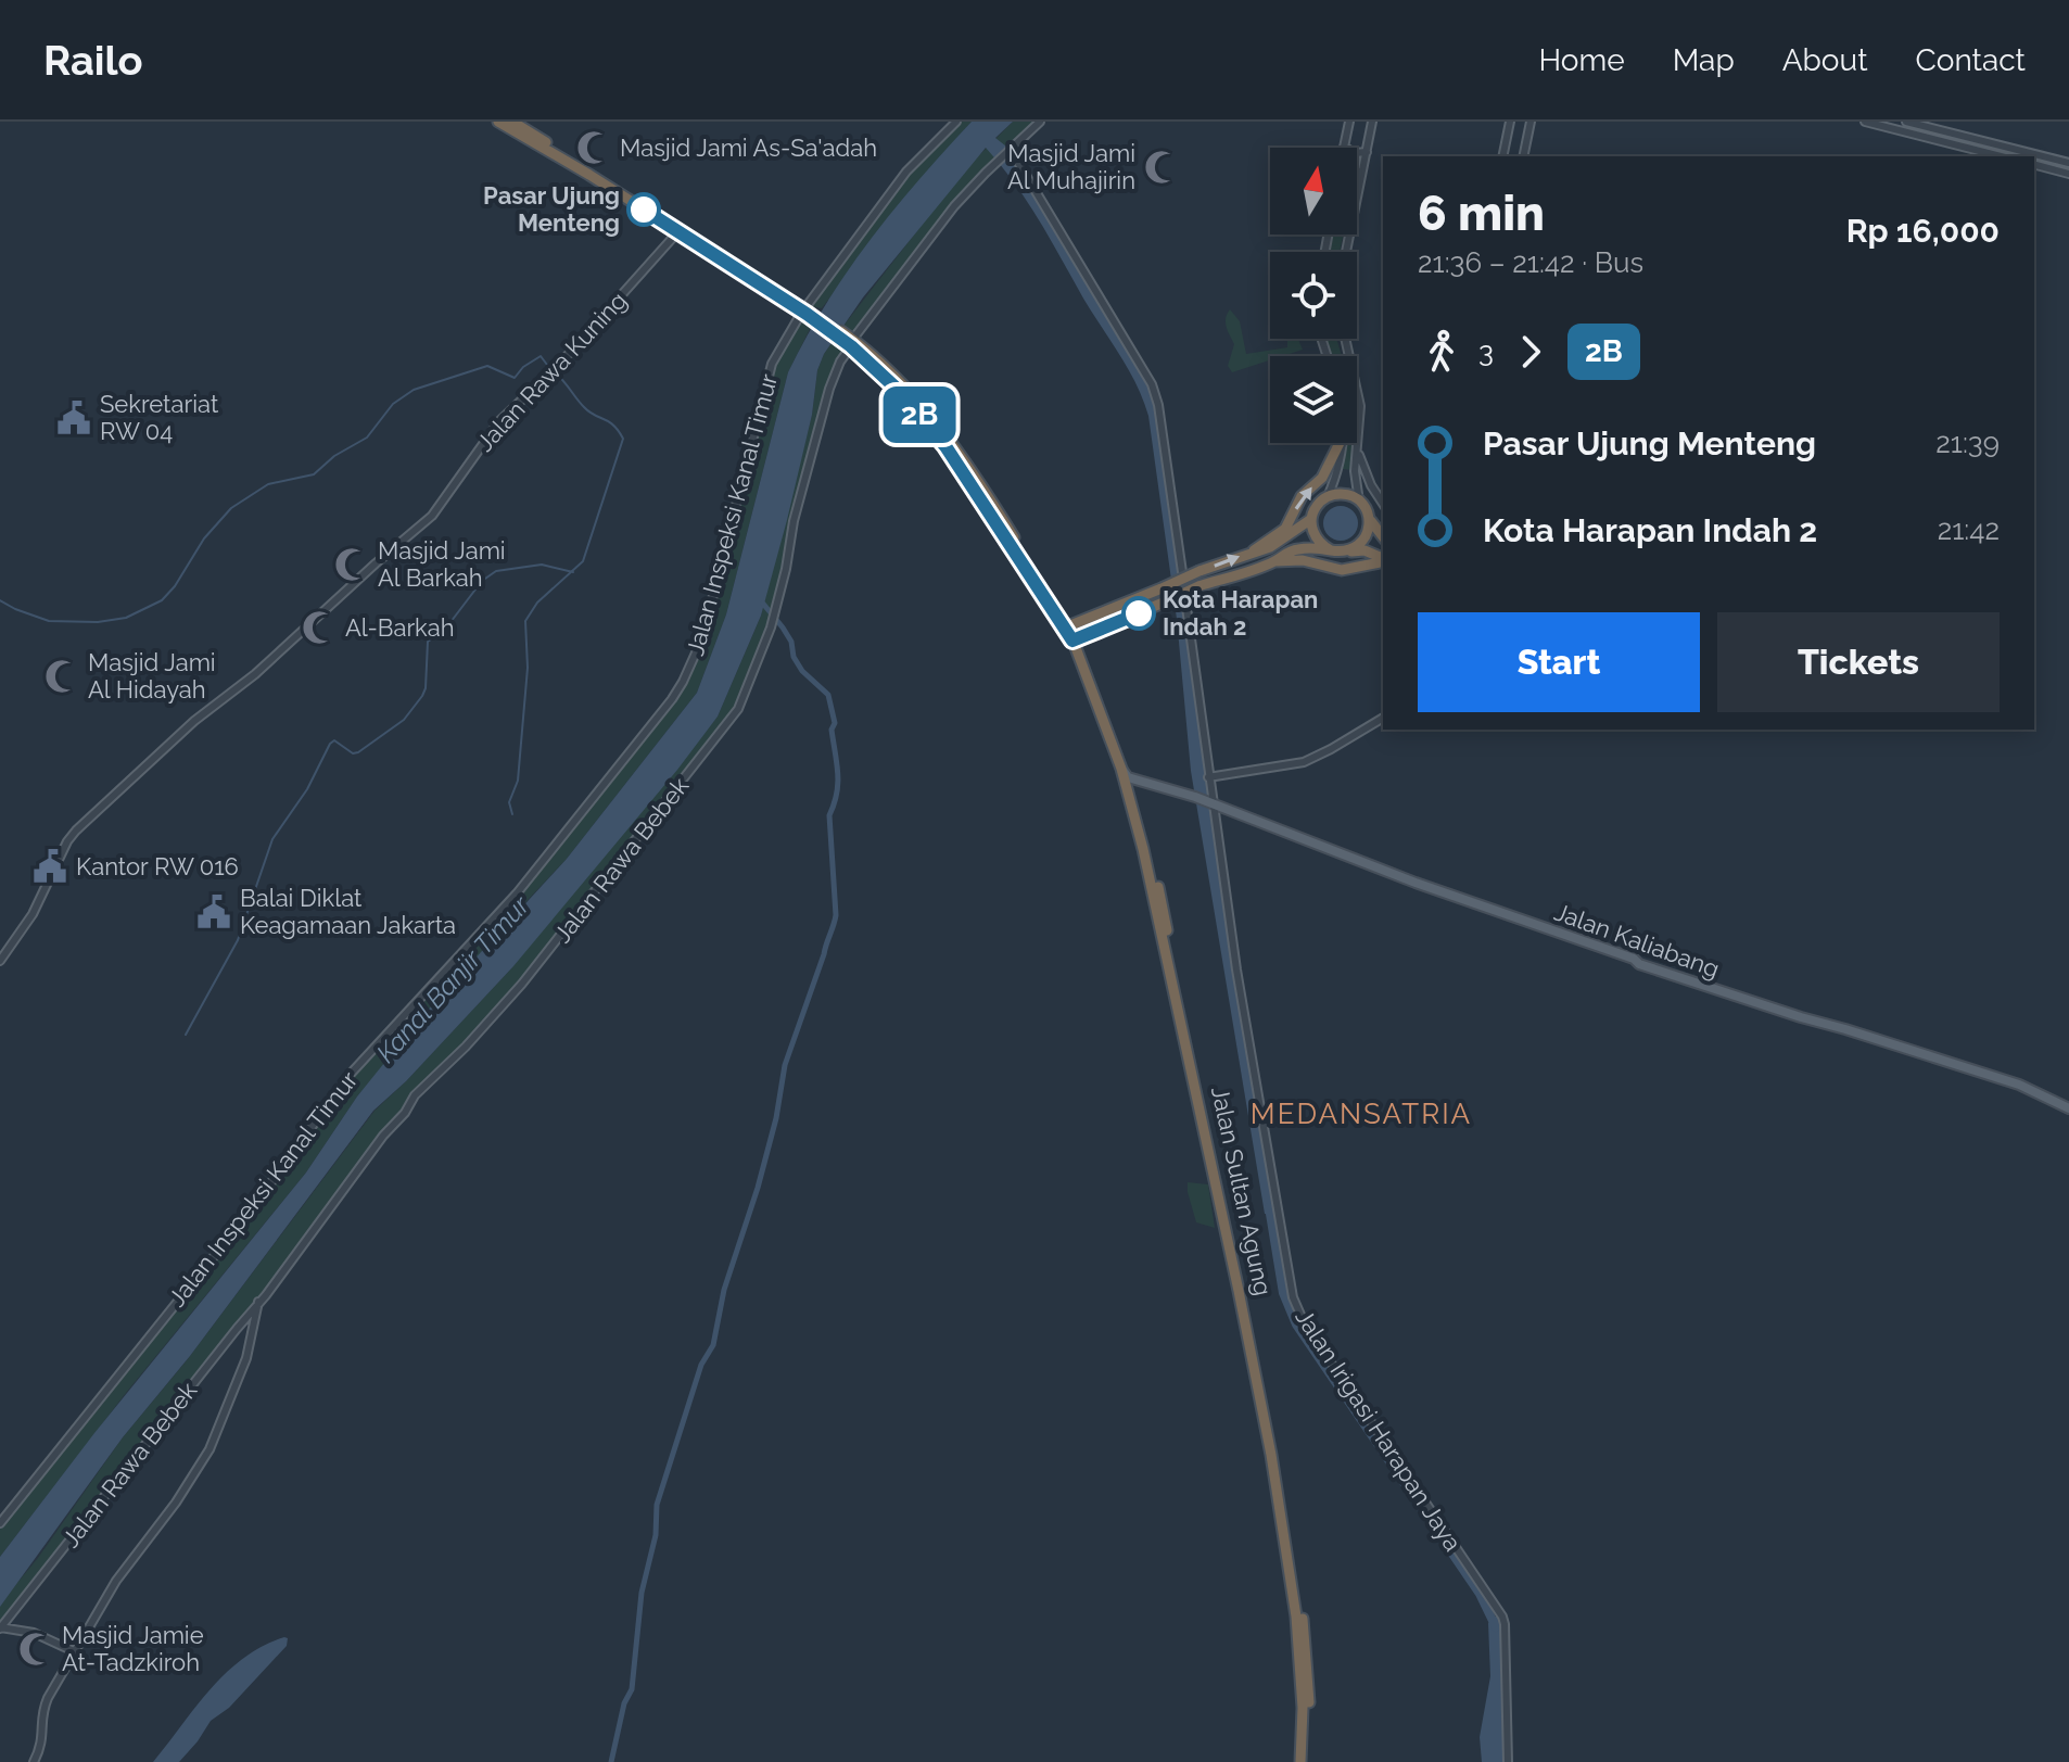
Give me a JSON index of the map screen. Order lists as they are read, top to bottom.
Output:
{
  "streets": {
    "highway": ["Jalan Sultan Agung"],
    "main road": ["Jalan Kaliabang"],
    "street": [
      "Jalan Rawa Kuning",
      "Jalan Inspeksi Kanal Timur",
      "Jalan Rawa Bebek",
      "Jalan Irigasi Harapan Jaya"
    ]
  },
  "crossings": [
    ["Jalan Rawa Bebek", "Jalan Sultan Agung"],
    ["Jalan Rawa Bebek", "Jalan Irigasi Harapan Jaya"],
    ["Jalan Kaliabang", "Jalan Sultan Agung"],
    ["Jalan Kaliabang", "Jalan Irigasi Harapan Jaya"]
  ],
  "districts": ["MEDANSATRIA"],
  "water": ["Kanal Banjir Timur"],
  "places": {
    "mosque": [
      "Masjid Jami As-Sa'adah",
      "Masjid Jami Al Muhajirin",
      "Masjid Jami Al Barkah",
      "Al-Barkah",
      "Masjid Jami Al Hidayah",
      "Masjid Jamie At-Tadzkiroh"
    ],
    "other": ["Pasar Ujung Menteng", "Kota Harapan Indah 2"],
    "public building": ["Sekretariat RW 04", "Kantor RW 016", "Balai Diklat Keagamaan Jakarta"]
  },
  "lines": ["bus line 2B"],
  "north": "top",
  "page": {
    "header": "Railo",
    "nav": [
      "Home",
      "Map",
      "About",
      "Contact"
    ],
    "on_map": "2B",
    "heading": ["6 min", "21:36 – 21:42 · Bus", "Rp 16,000"],
    "legs": ["3", "2B"],
    "list": [
      {
        "name": "Pasar Ujung Menteng",
        "value": "21:39"
      },
      {
        "name": "Kota Harapan Indah 2",
        "value": "21:42"
      }
    ],
    "buttons": ["Start", "Tickets"]
  }
}
